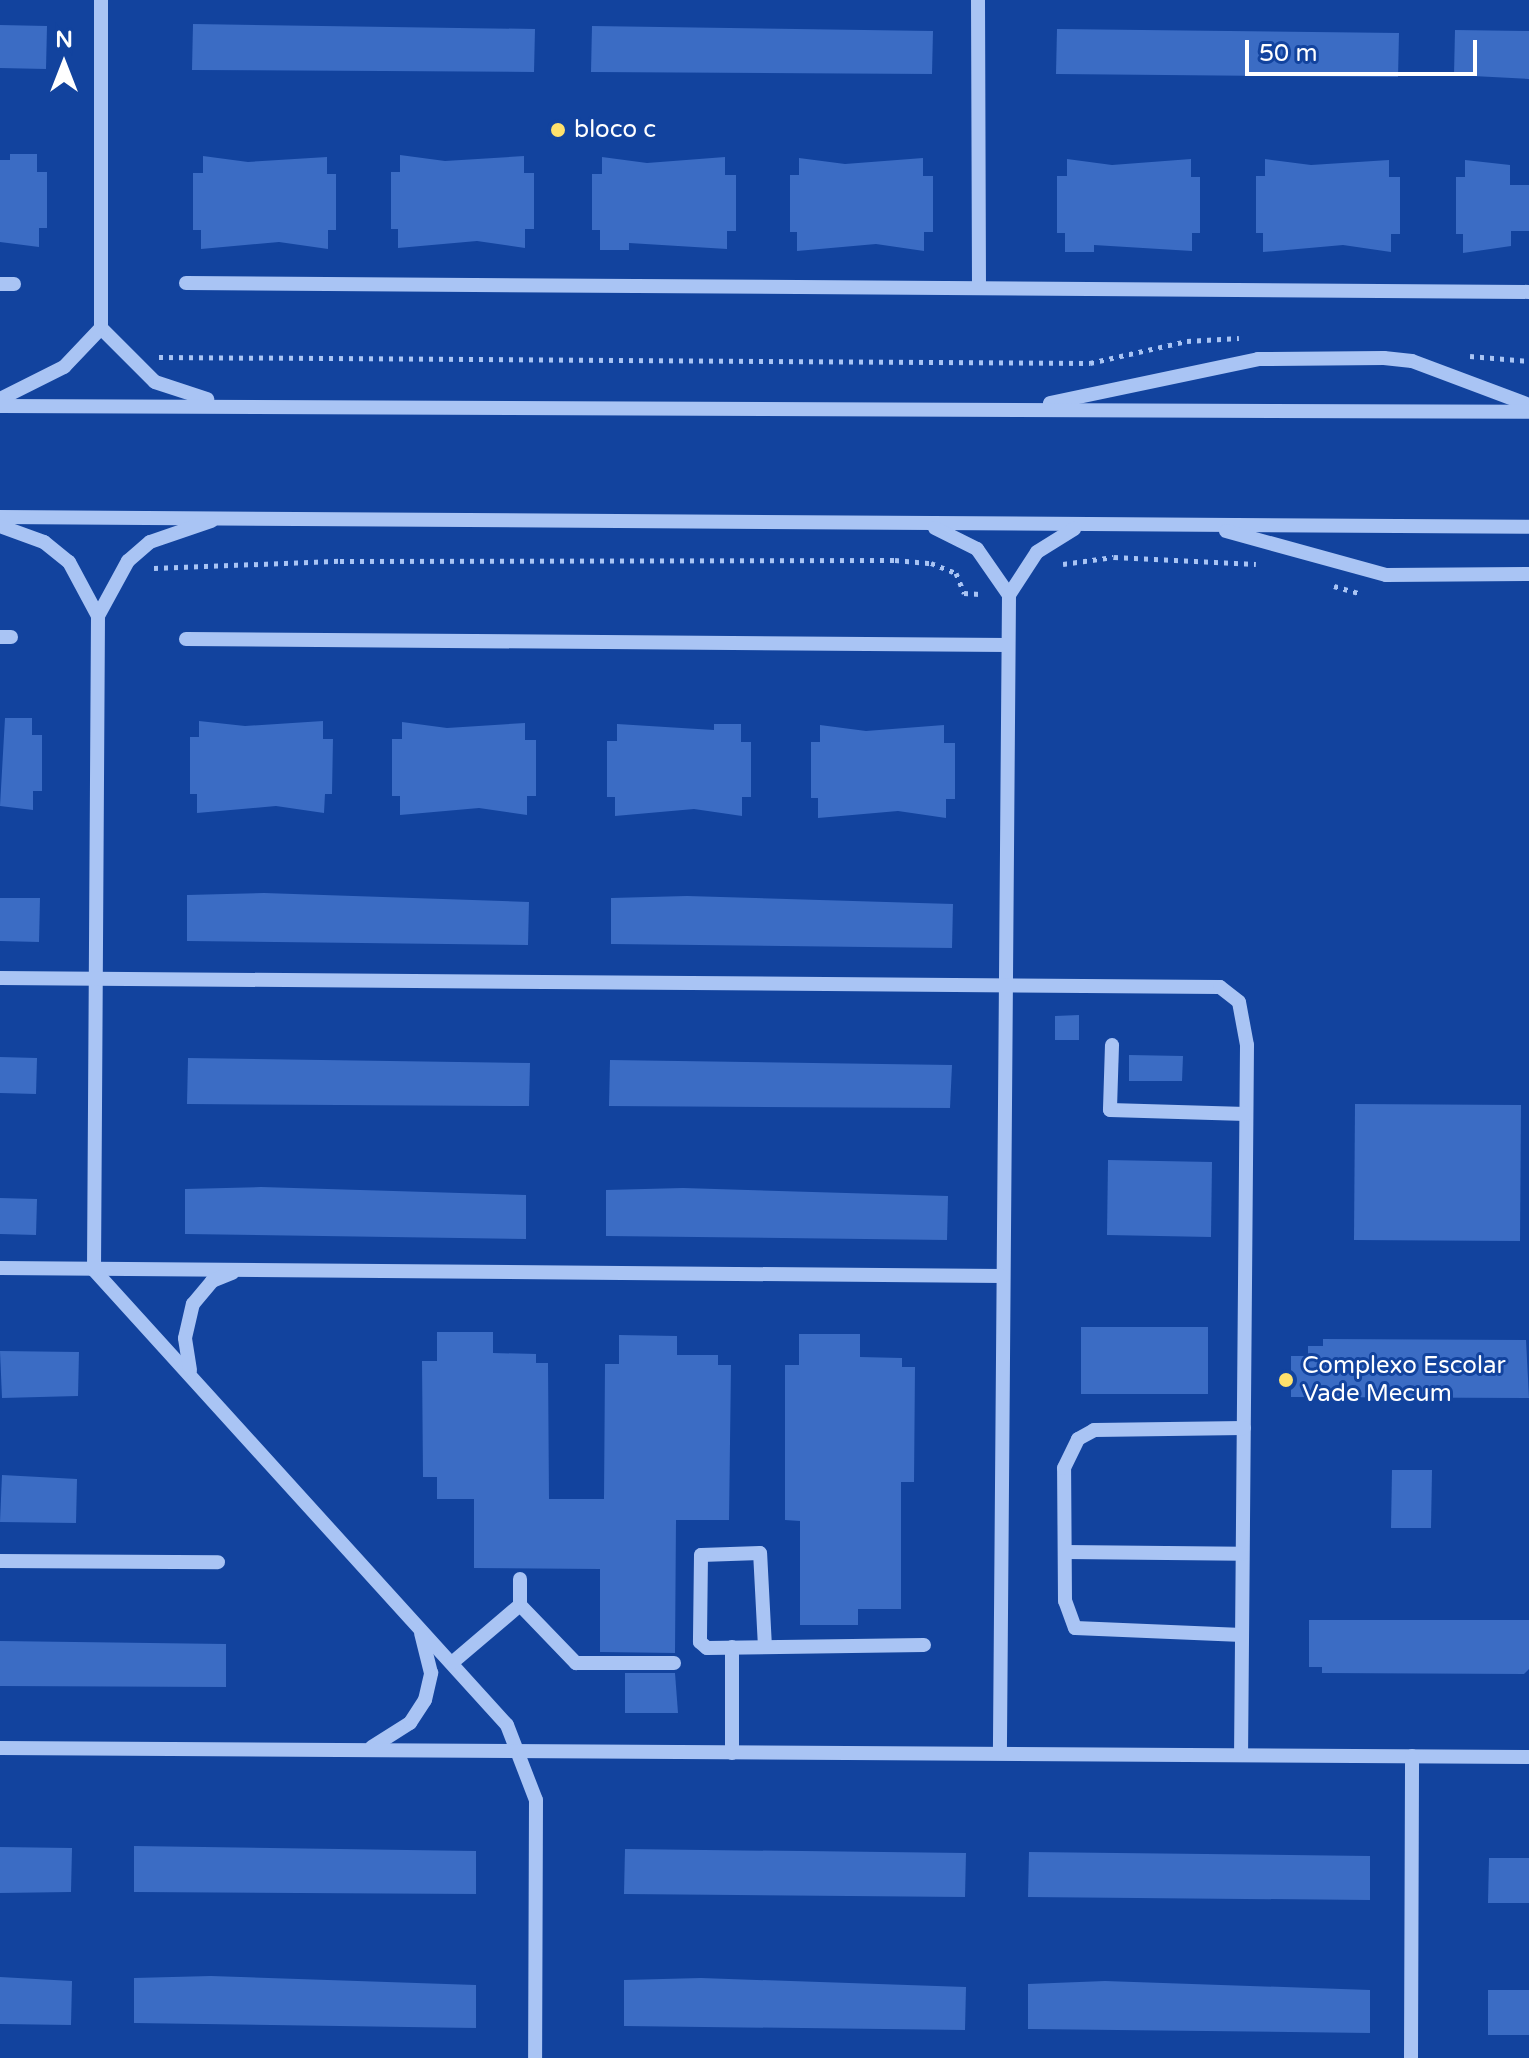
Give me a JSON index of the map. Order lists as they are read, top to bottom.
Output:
{
  "places": ["bloco c", "Complexo Escolar Vade Mecum"],
  "scale_bar": "50 m",
  "north": "top"
}
